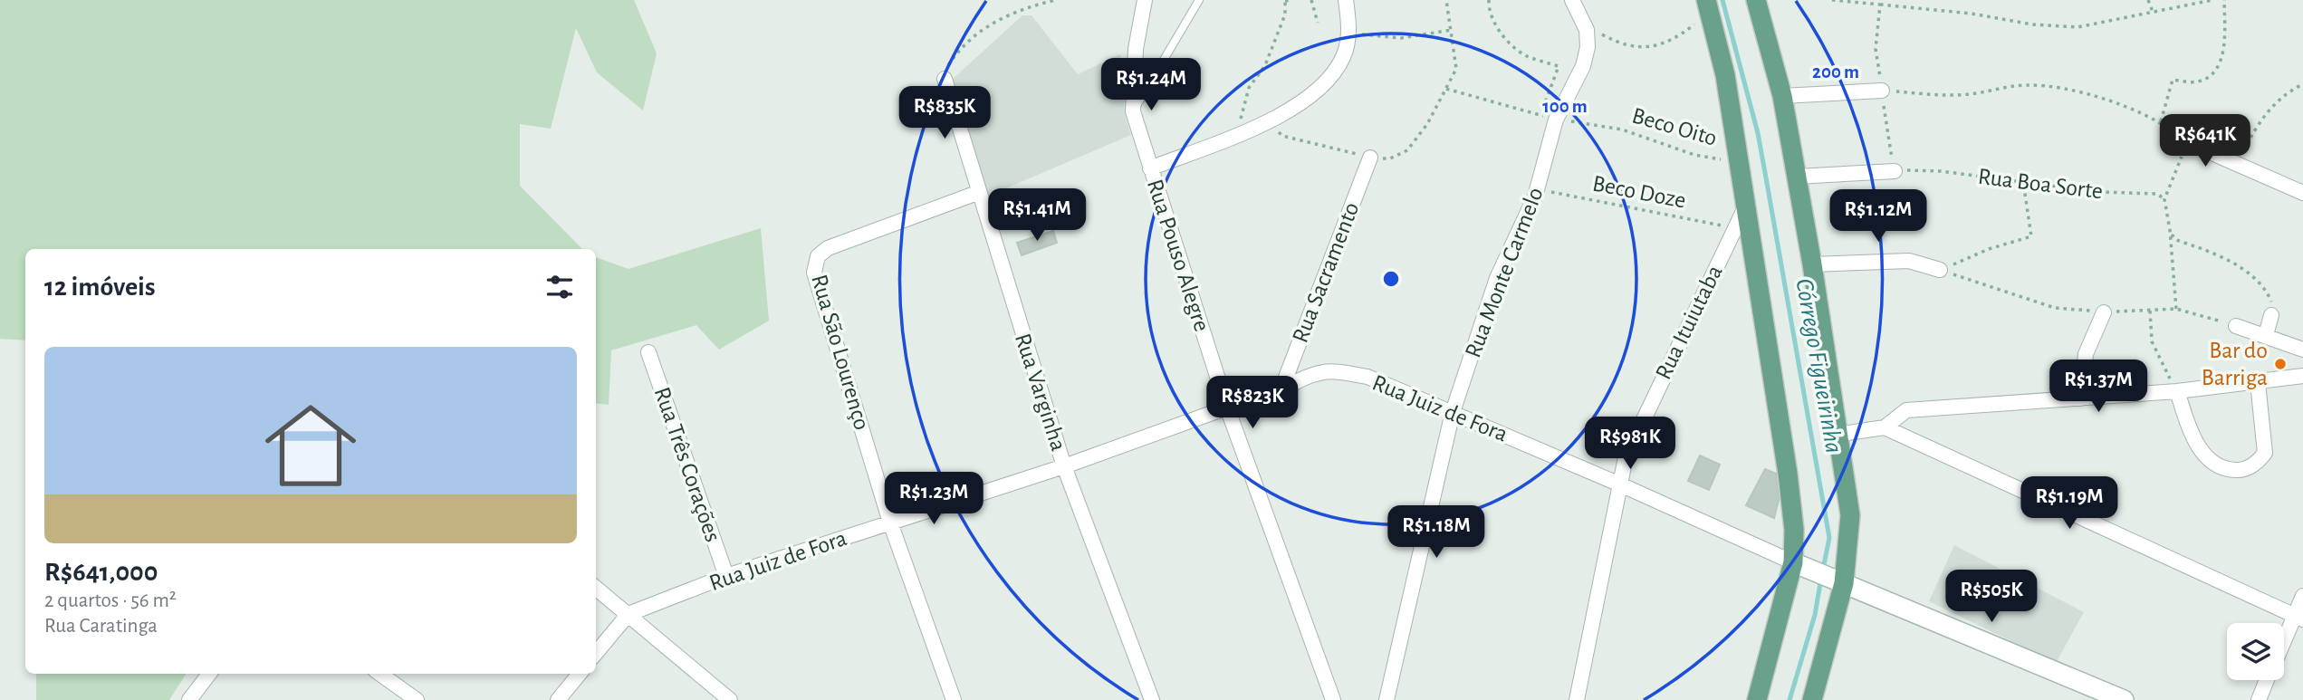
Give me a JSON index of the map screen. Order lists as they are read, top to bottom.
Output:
{
  "streets": {
    "street": [
      "Rua Pouso Alegre",
      "Rua Sacramento",
      "Rua Monte Carmelo",
      "Rua Ituiutaba",
      "Rua São Lourenço",
      "Rua Varginha",
      "Rua Juiz de Fora",
      "Rua Três Corações"
    ],
    "path": ["Beco Oito", "Rua Boa Sorte", "Beco Doze"]
  },
  "crossings": [
    ["Beco Oito", "Rua Monte Carmelo"],
    ["Beco Doze", "Rua Monte Carmelo"],
    ["Beco Doze", "Rua Ituiutaba"],
    ["Rua Pouso Alegre", "Rua Juiz de Fora"],
    ["Rua Sacramento", "Rua Juiz de Fora"],
    ["Rua Monte Carmelo", "Rua Juiz de Fora"],
    ["Rua Ituiutaba", "Rua Juiz de Fora"],
    ["Rua São Lourenço", "Rua Varginha"],
    ["Rua São Lourenço", "Rua Juiz de Fora"],
    ["Rua Varginha", "Rua Juiz de Fora"],
    ["Rua Juiz de Fora", "Rua Três Corações"]
  ],
  "water": ["Córrego Figueirinha"],
  "places": ["Bar do Barriga"],
  "page": {
    "price": [
      "R$1.24M",
      "R$835K",
      "R$641K",
      "R$1.41M",
      "R$1.12M",
      "R$1.37M",
      "R$823K",
      "R$981K",
      "R$1.23M",
      "R$1.19M",
      "R$1.18M",
      "R$505K"
    ],
    "heading": "12 imóveis",
    "list": [
      {
        "name": "R$641,000",
        "note": "2 quartos · 56 m² · Rua Caratinga"
      }
    ]
  },
  "rings": ["200 m", "100 m"]
}
